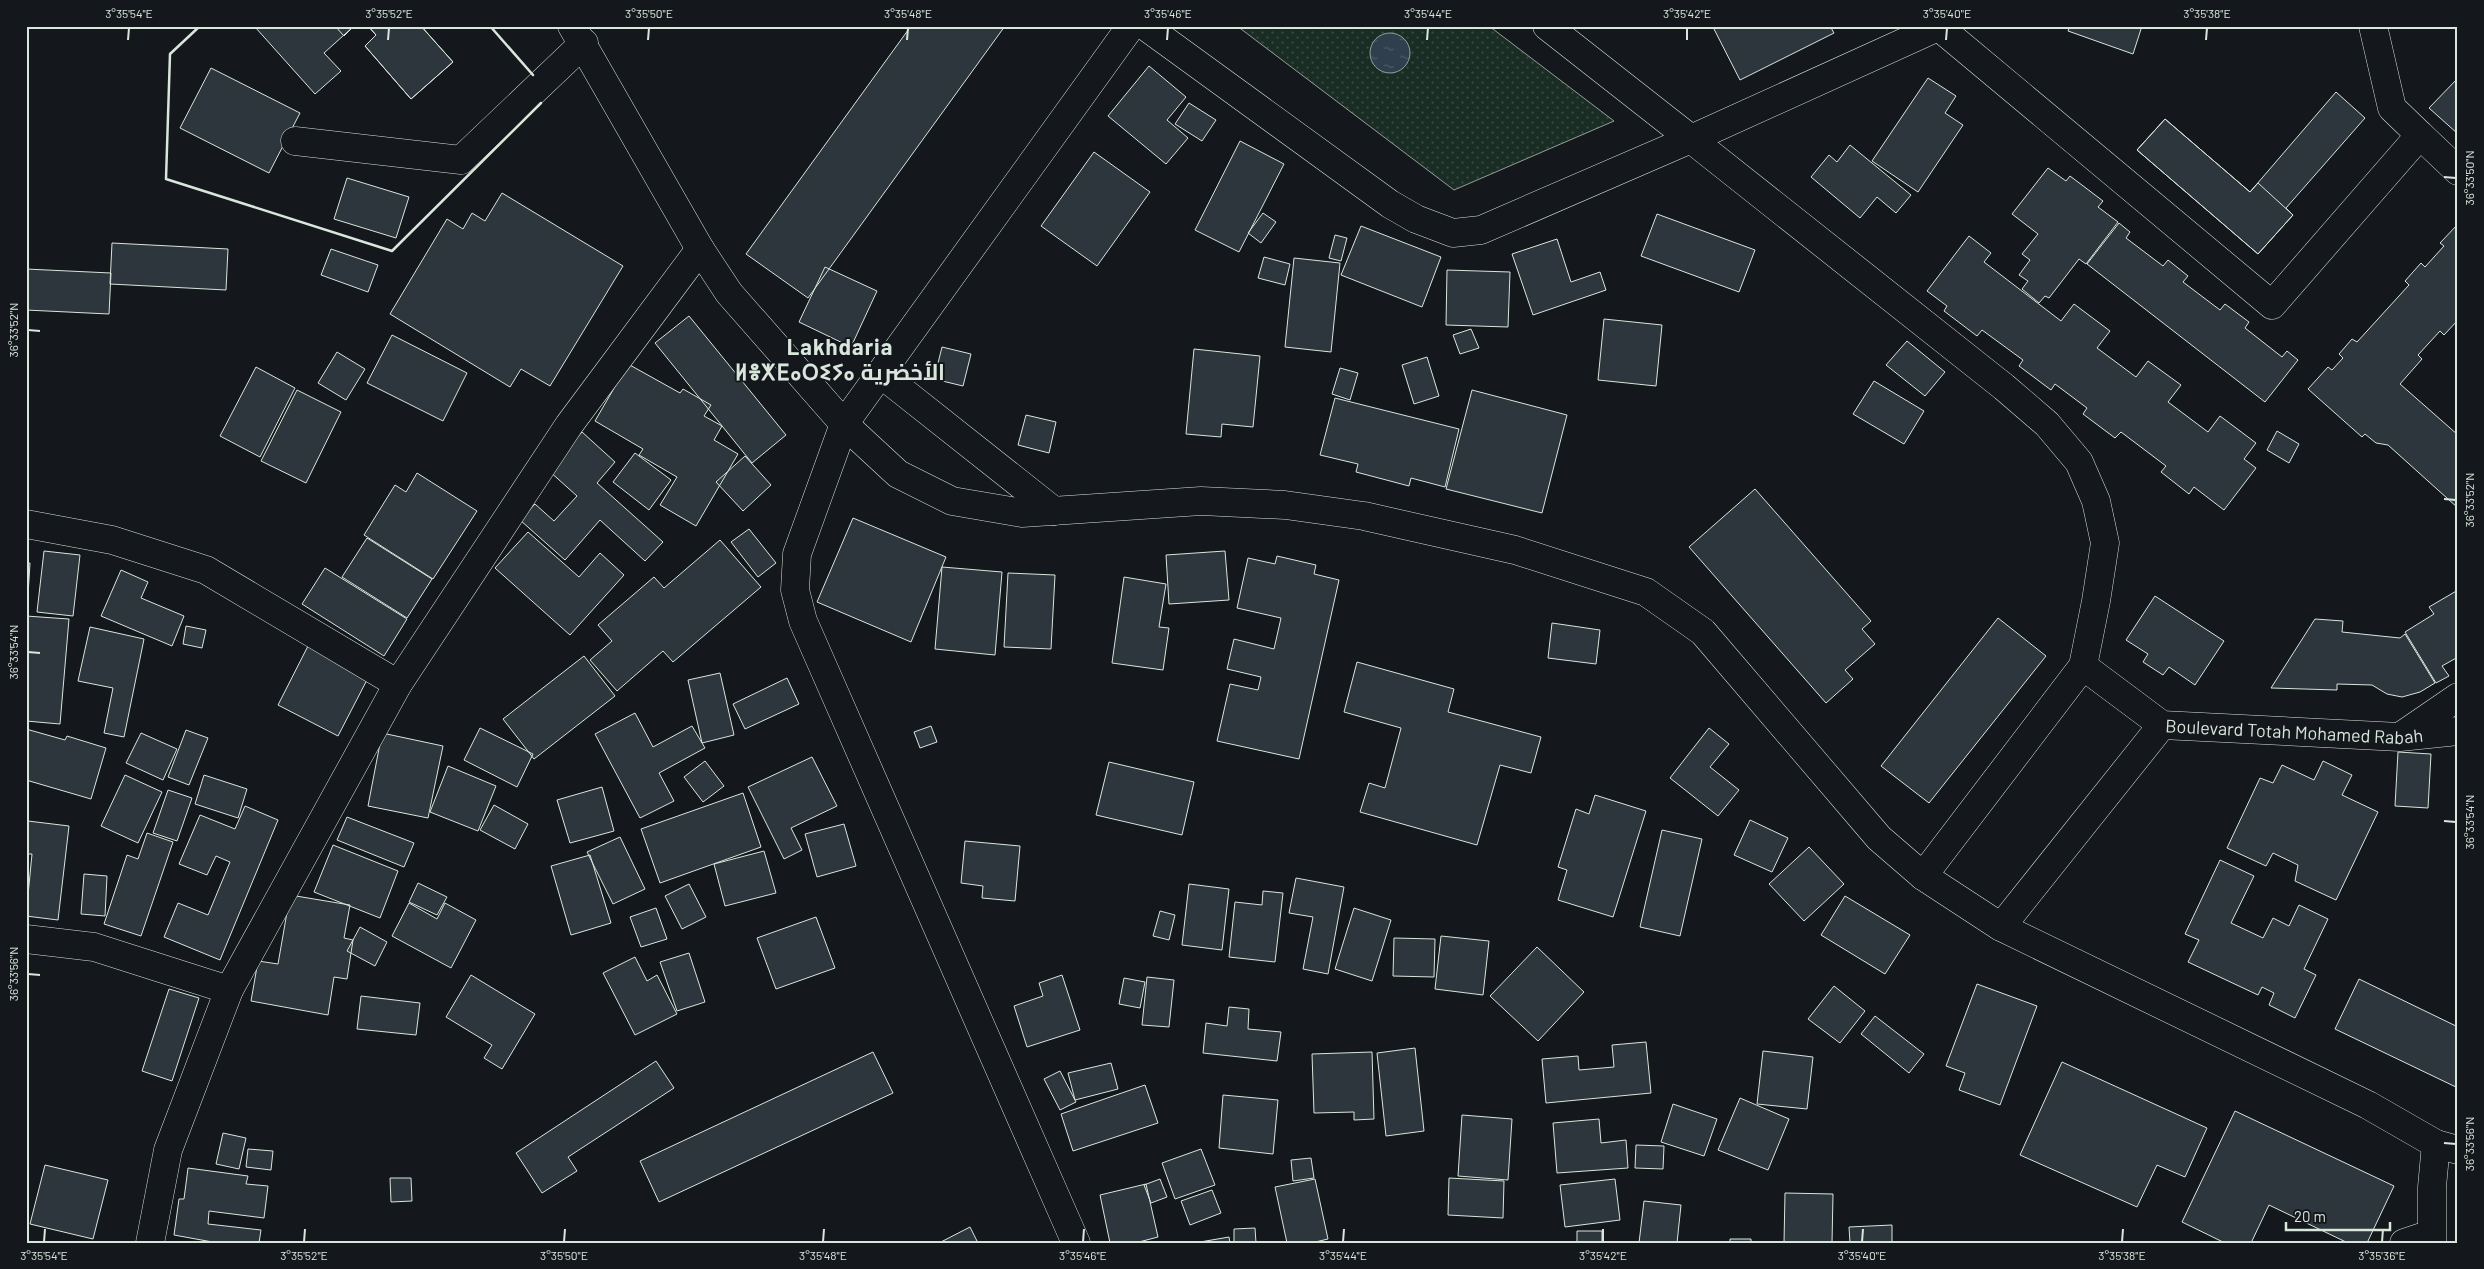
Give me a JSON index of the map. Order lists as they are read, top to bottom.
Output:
{
  "streets": {
    "street": ["Boulevard Totah Mohamed Rabah"]
  },
  "districts": ["Lakhdaria ⵍⴻⵅⴹⴰⵔⵉⵢⴰ الأخضرية"],
  "scale_bar": "20 m",
  "coordinates": [
    "3°35'54\"E",
    "3°35'52\"E",
    "3°35'50\"E",
    "3°35'48\"E",
    "3°35'46\"E",
    "3°35'44\"E",
    "3°35'42\"E",
    "3°35'40\"E",
    "3°35'38\"E",
    "36°33'50\"N",
    "36°33'52\"N",
    "36°33'54\"N",
    "36°33'56\"N",
    "3°35'36\"E"
  ]
}
